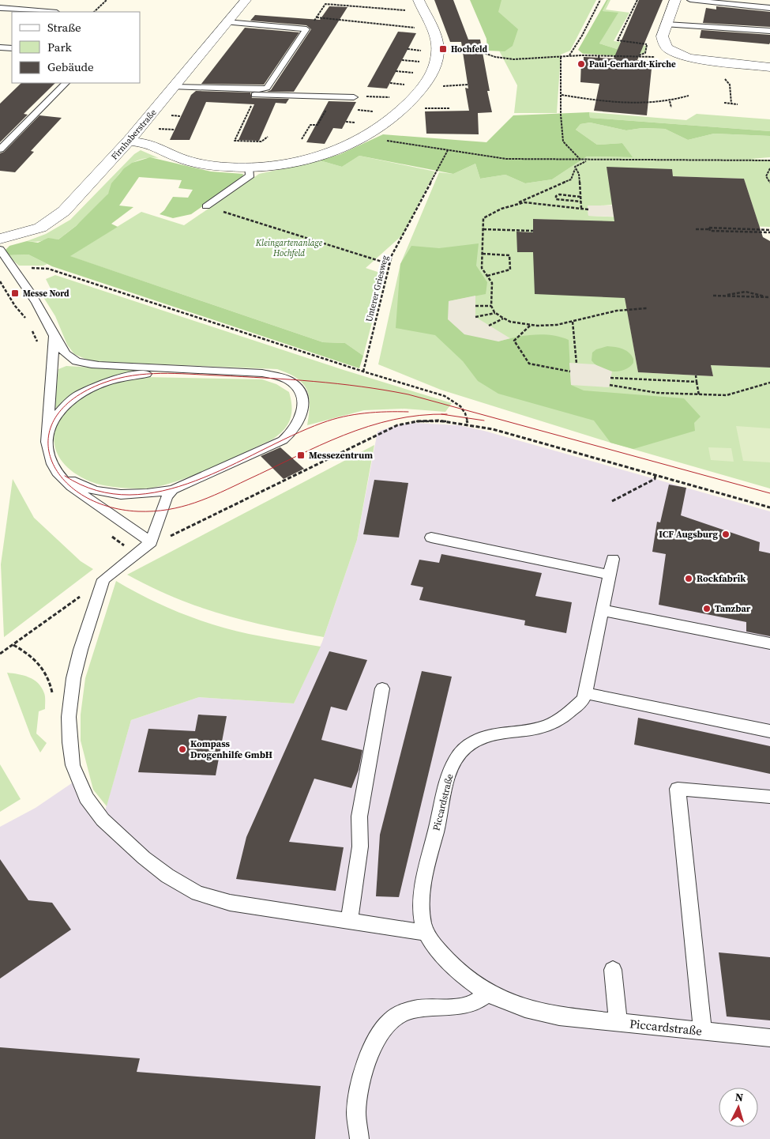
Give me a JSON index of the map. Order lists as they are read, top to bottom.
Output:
{
  "streets": {
    "street": ["Firnhaberstraße"],
    "lane": ["Piccardstraße"],
    "path": ["Unterer Griesweg"]
  },
  "parks": ["Kleingartenanlage Hochfeld"],
  "places": {
    "transit": ["Hochfeld", "Messe Nord", "Messezentrum"],
    "other": [
      "Paul-Gerhardt-Kirche",
      "ICF Augsburg",
      "Rockfabrik",
      "Tanzbar",
      "Kompass Drogenhilfe GmbH"
    ]
  },
  "legend": ["Straße", "Park", "Gebäude"],
  "north": "top"
}
